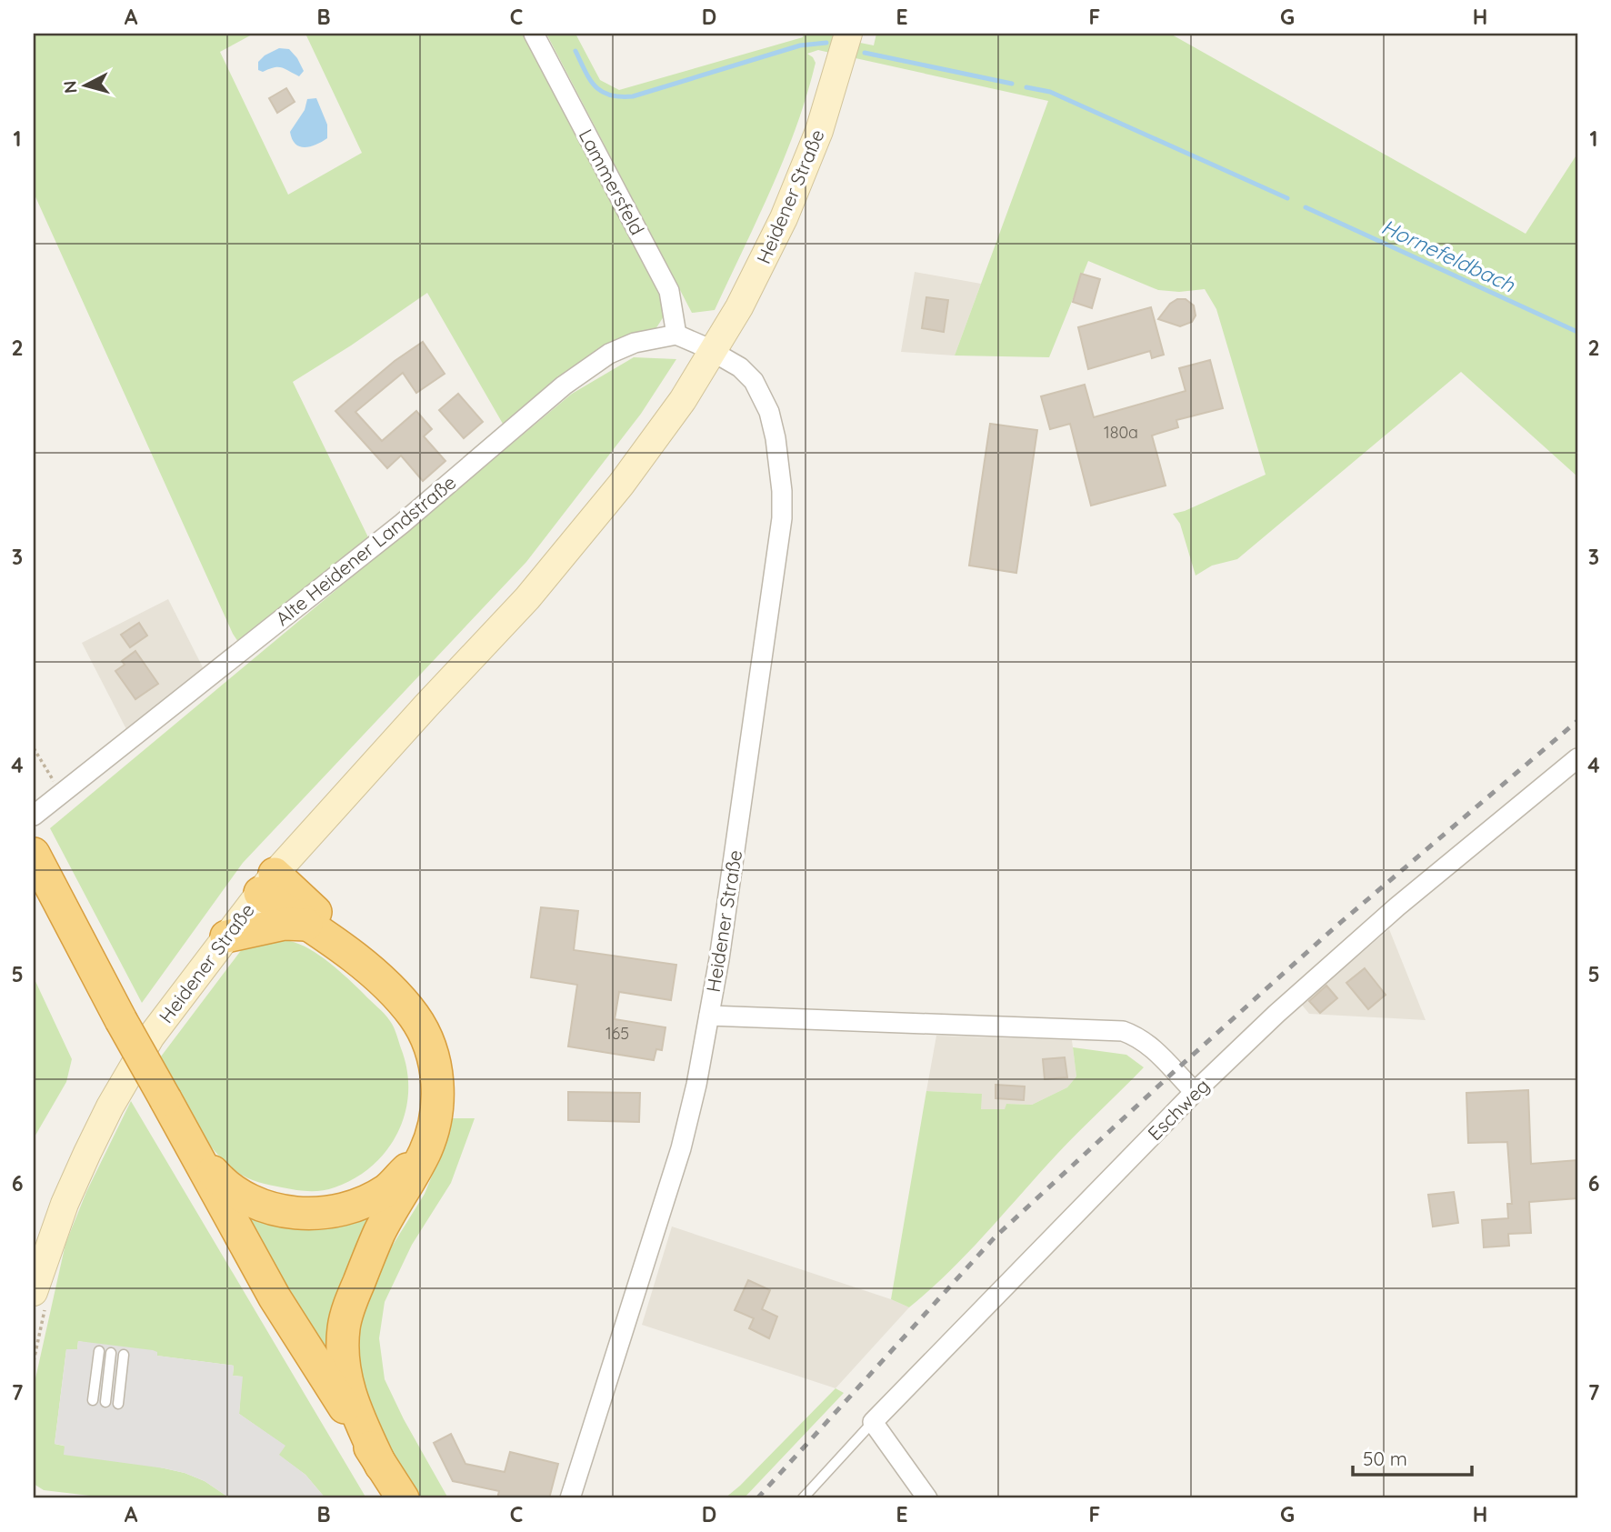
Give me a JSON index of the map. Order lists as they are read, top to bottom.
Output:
{
  "streets": {
    "main road": ["Heidener Straße"],
    "street": ["Lammersfeld", "Alte Heidener Landstraße", "Eschweg"]
  },
  "crossings": [
    ["Lammersfeld", "Alte Heidener Landstraße"]
  ],
  "water": ["Hornefeldbach"],
  "house_numbers": ["180a", "165"],
  "scale_bar": "50 m",
  "north": "left",
  "grid": {
    "columns": [
      "A",
      "B",
      "C",
      "D",
      "E",
      "F",
      "G",
      "H"
    ],
    "rows": [
      "1",
      "2",
      "3",
      "4",
      "5",
      "6",
      "7"
    ]
  }
}
